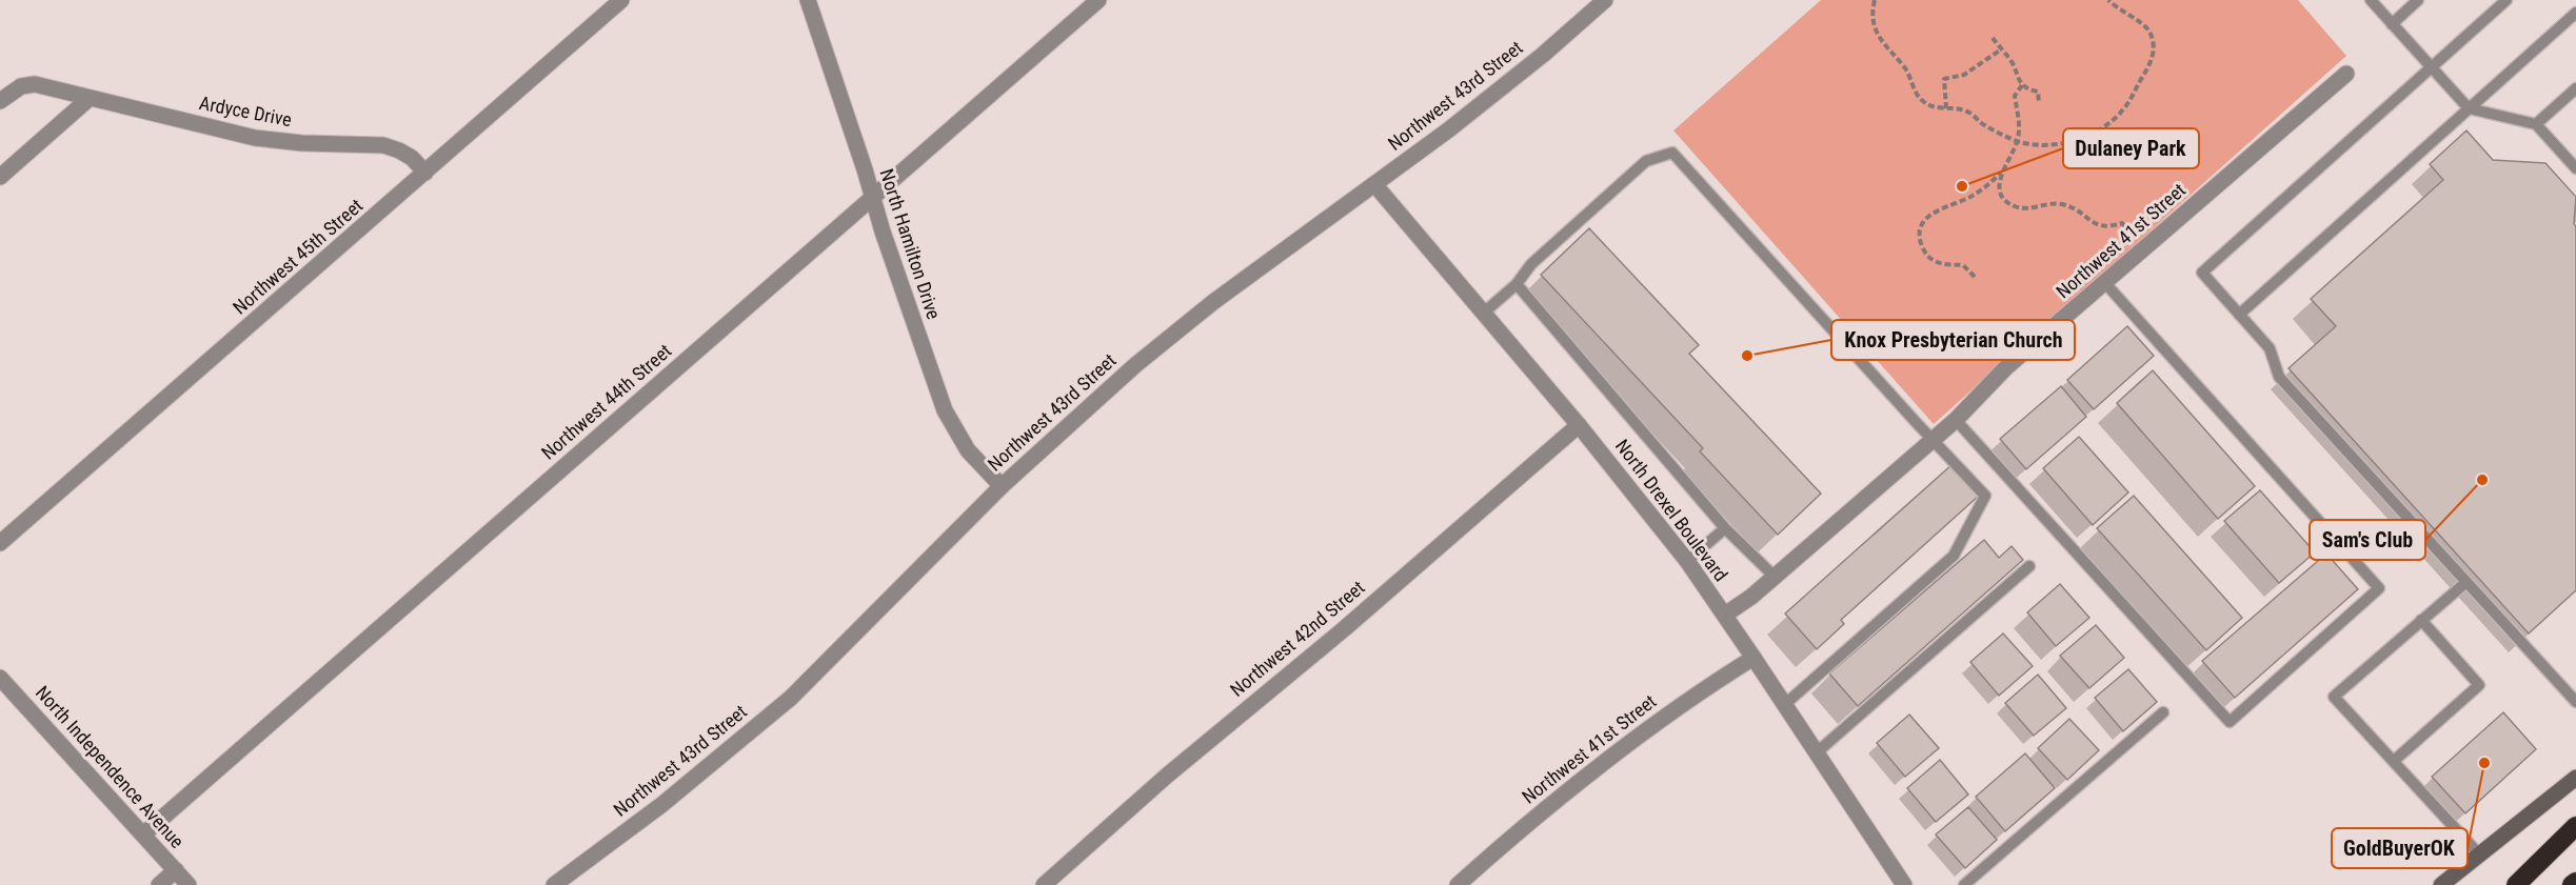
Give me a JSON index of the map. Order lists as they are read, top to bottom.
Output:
{
  "streets": {
    "street": [
      "Northwest 43rd Street",
      "Ardyce Drive",
      "Northwest 41st Street",
      "North Hamilton Drive",
      "Northwest 45th Street",
      "Northwest 44th Street",
      "North Drexel Boulevard",
      "Northwest 42nd Street",
      "North Independence Avenue"
    ]
  },
  "crossings": [
    ["Northwest 43rd Street", "North Hamilton Drive"],
    ["Northwest 43rd Street", "North Drexel Boulevard"],
    ["Ardyce Drive", "Northwest 45th Street"],
    ["Northwest 41st Street", "North Drexel Boulevard"],
    ["North Hamilton Drive", "Northwest 44th Street"],
    ["Northwest 44th Street", "North Independence Avenue"],
    ["North Drexel Boulevard", "Northwest 42nd Street"]
  ],
  "places": [
    "Dulaney Park",
    "Knox Presbyterian Church",
    "Sam's Club",
    "GoldBuyerOK"
  ]
}
